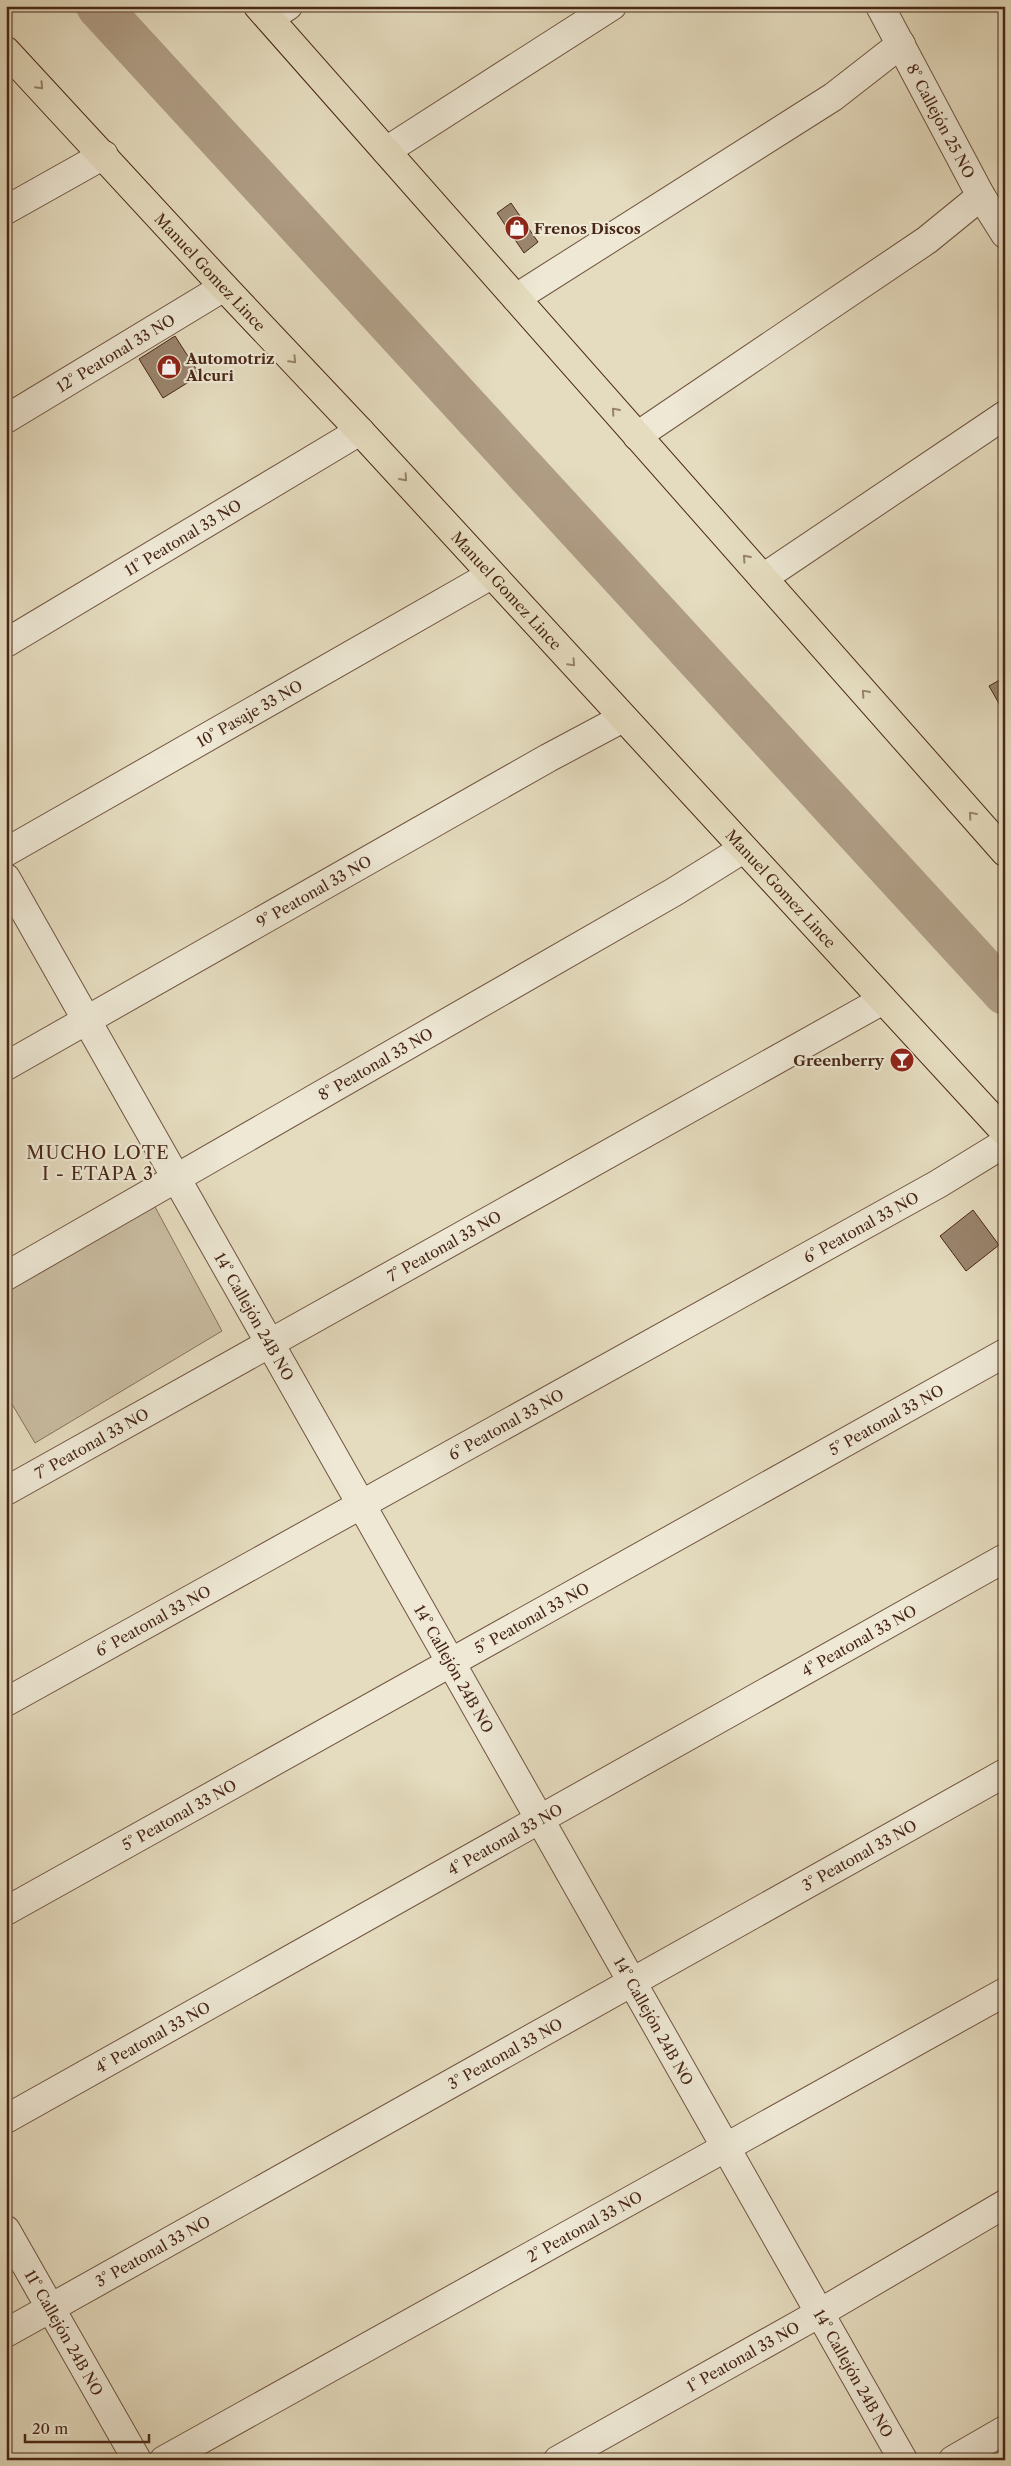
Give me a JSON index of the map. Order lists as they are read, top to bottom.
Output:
{
  "streets": {
    "main road": ["Manuel Gomez Lince"],
    "street": [
      "8° Callejón 25 NO",
      "12° Peatonal 33 NO",
      "11° Peatonal 33 NO",
      "10° Pasaje 33 NO",
      "9° Peatonal 33 NO",
      "8° Peatonal 33 NO",
      "6° Peatonal 33 NO",
      "7° Peatonal 33 NO",
      "14° Callejón 24B NO",
      "5° Peatonal 33 NO",
      "4° Peatonal 33 NO",
      "3° Peatonal 33 NO",
      "2° Peatonal 33 NO",
      "11° Callejón 24B NO",
      "1° Peatonal 33 NO"
    ]
  },
  "crossings": [
    ["Manuel Gomez Lince", "12° Peatonal 33 NO"],
    ["Manuel Gomez Lince", "11° Peatonal 33 NO"],
    ["Manuel Gomez Lince", "10° Pasaje 33 NO"],
    ["Manuel Gomez Lince", "9° Peatonal 33 NO"],
    ["Manuel Gomez Lince", "8° Peatonal 33 NO"],
    ["Manuel Gomez Lince", "7° Peatonal 33 NO"],
    ["9° Peatonal 33 NO", "14° Callejón 24B NO"],
    ["8° Peatonal 33 NO", "14° Callejón 24B NO"],
    ["6° Peatonal 33 NO", "14° Callejón 24B NO"],
    ["7° Peatonal 33 NO", "14° Callejón 24B NO"],
    ["14° Callejón 24B NO", "5° Peatonal 33 NO"],
    ["14° Callejón 24B NO", "4° Peatonal 33 NO"],
    ["14° Callejón 24B NO", "3° Peatonal 33 NO"],
    ["14° Callejón 24B NO", "2° Peatonal 33 NO"],
    ["14° Callejón 24B NO", "1° Peatonal 33 NO"],
    ["3° Peatonal 33 NO", "11° Callejón 24B NO"]
  ],
  "districts": ["MUCHO LOTE I - ETAPA 3"],
  "places": {
    "shop": ["Frenos Discos", "Automotriz Alcuri"],
    "bar": ["Greenberry"]
  },
  "scale_bar": "20 m"
}
